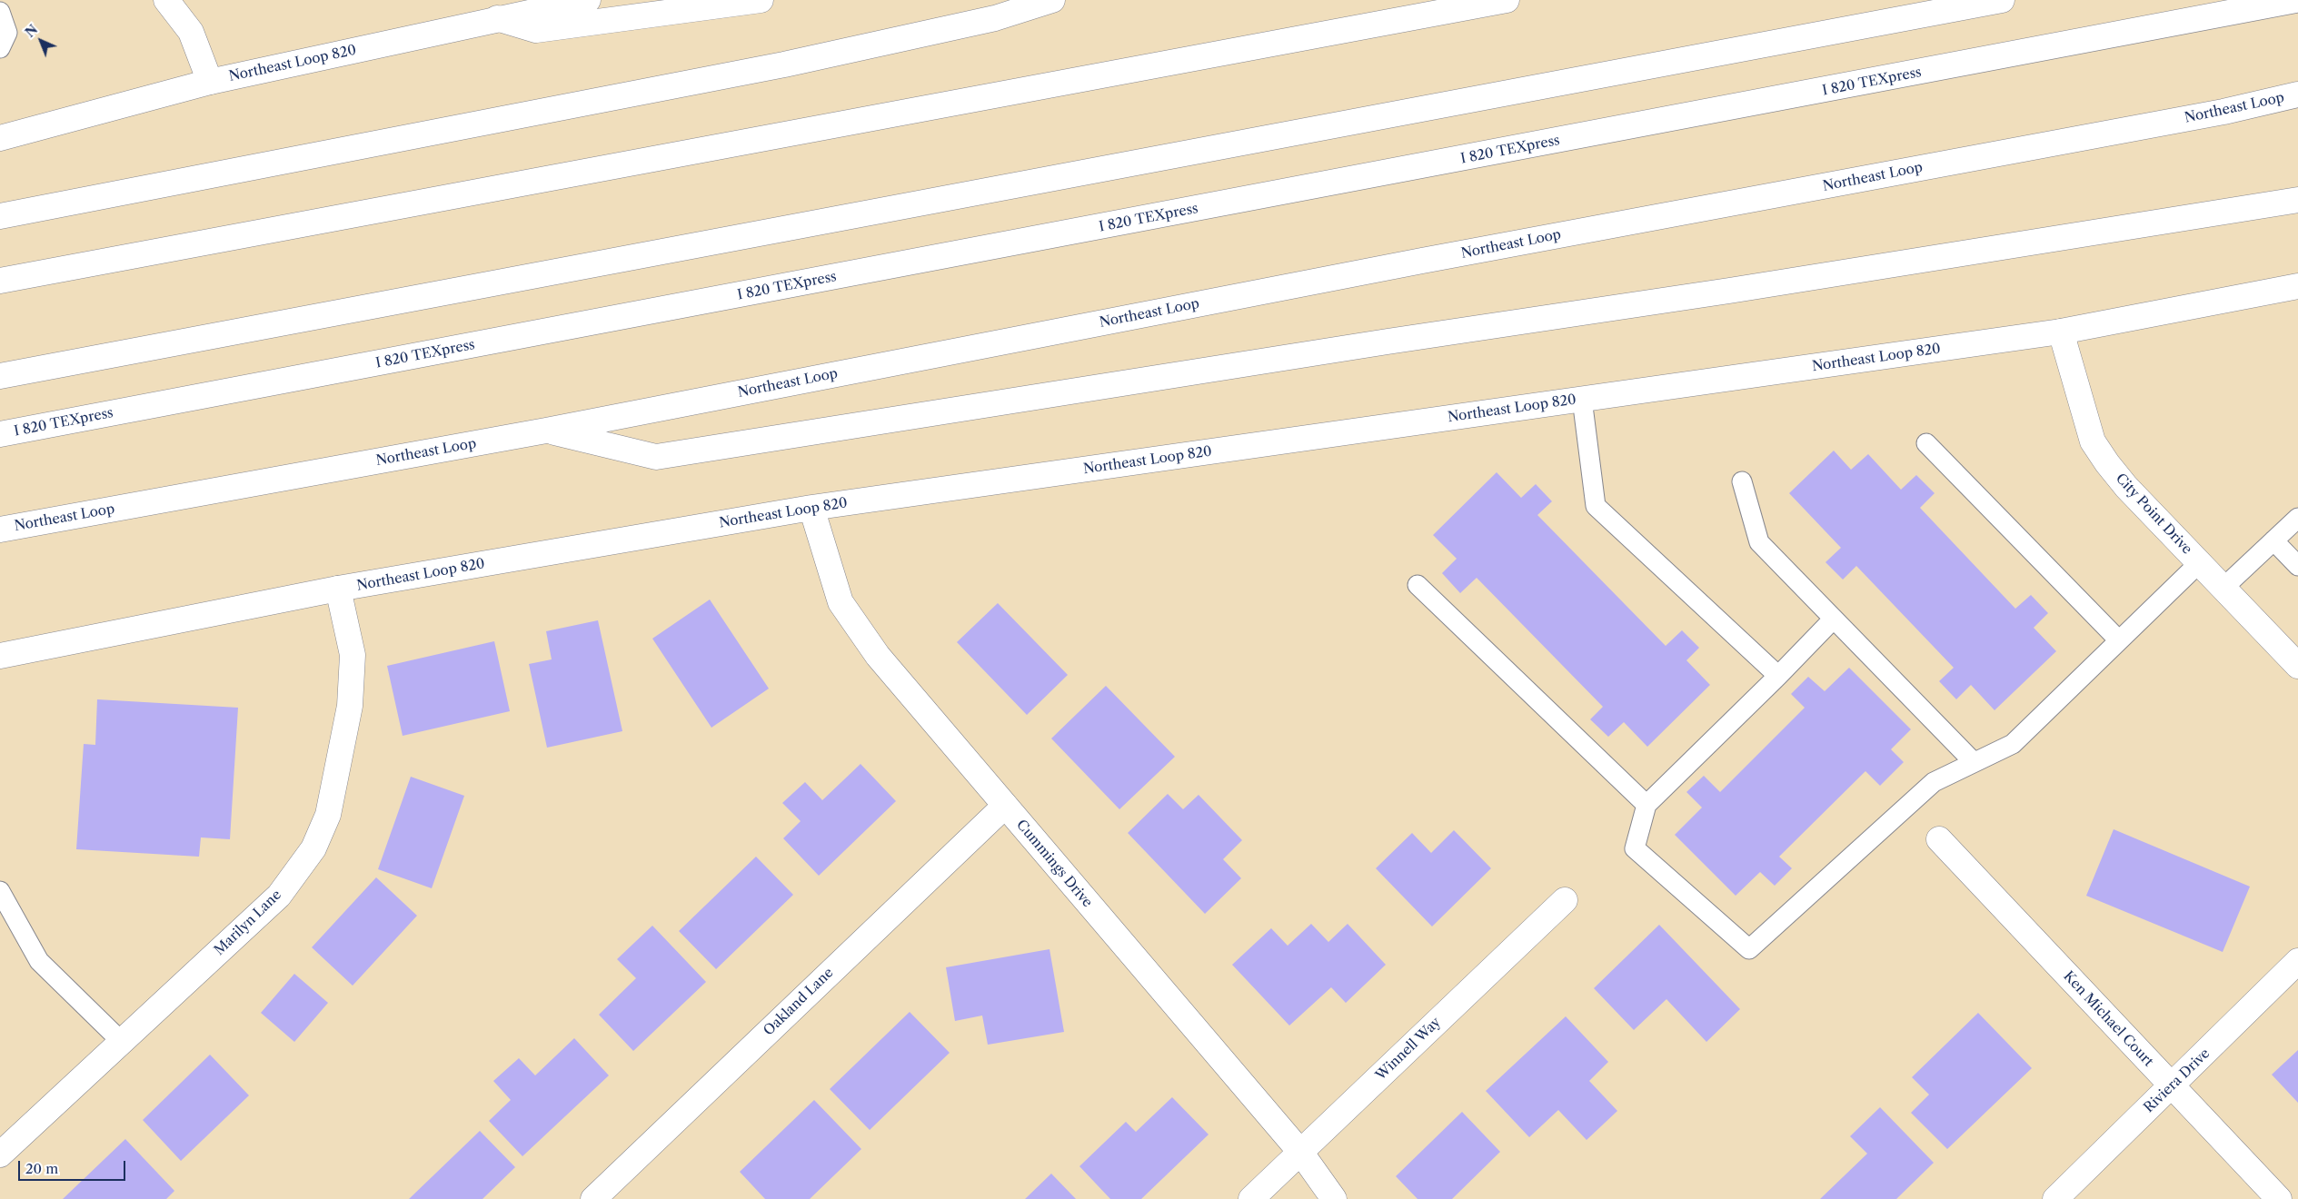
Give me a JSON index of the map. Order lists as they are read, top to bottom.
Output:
{
  "streets": {
    "main road": [
      "Northeast Loop 820",
      "I 820 TEXpress",
      "Northeast Loop",
      "City Point Drive",
      "Cummings Drive",
      "Marilyn Lane",
      "Oakland Lane",
      "Ken Michael Court",
      "Winnell Way",
      "Riviera Drive"
    ]
  },
  "crossings": [
    ["Northeast Loop 820", "City Point Drive"],
    ["Northeast Loop 820", "Cummings Drive"],
    ["Northeast Loop 820", "Marilyn Lane"],
    ["Cummings Drive", "Oakland Lane"],
    ["Cummings Drive", "Winnell Way"],
    ["Ken Michael Court", "Riviera Drive"]
  ],
  "scale_bar": "20 m",
  "north": "top left"
}
